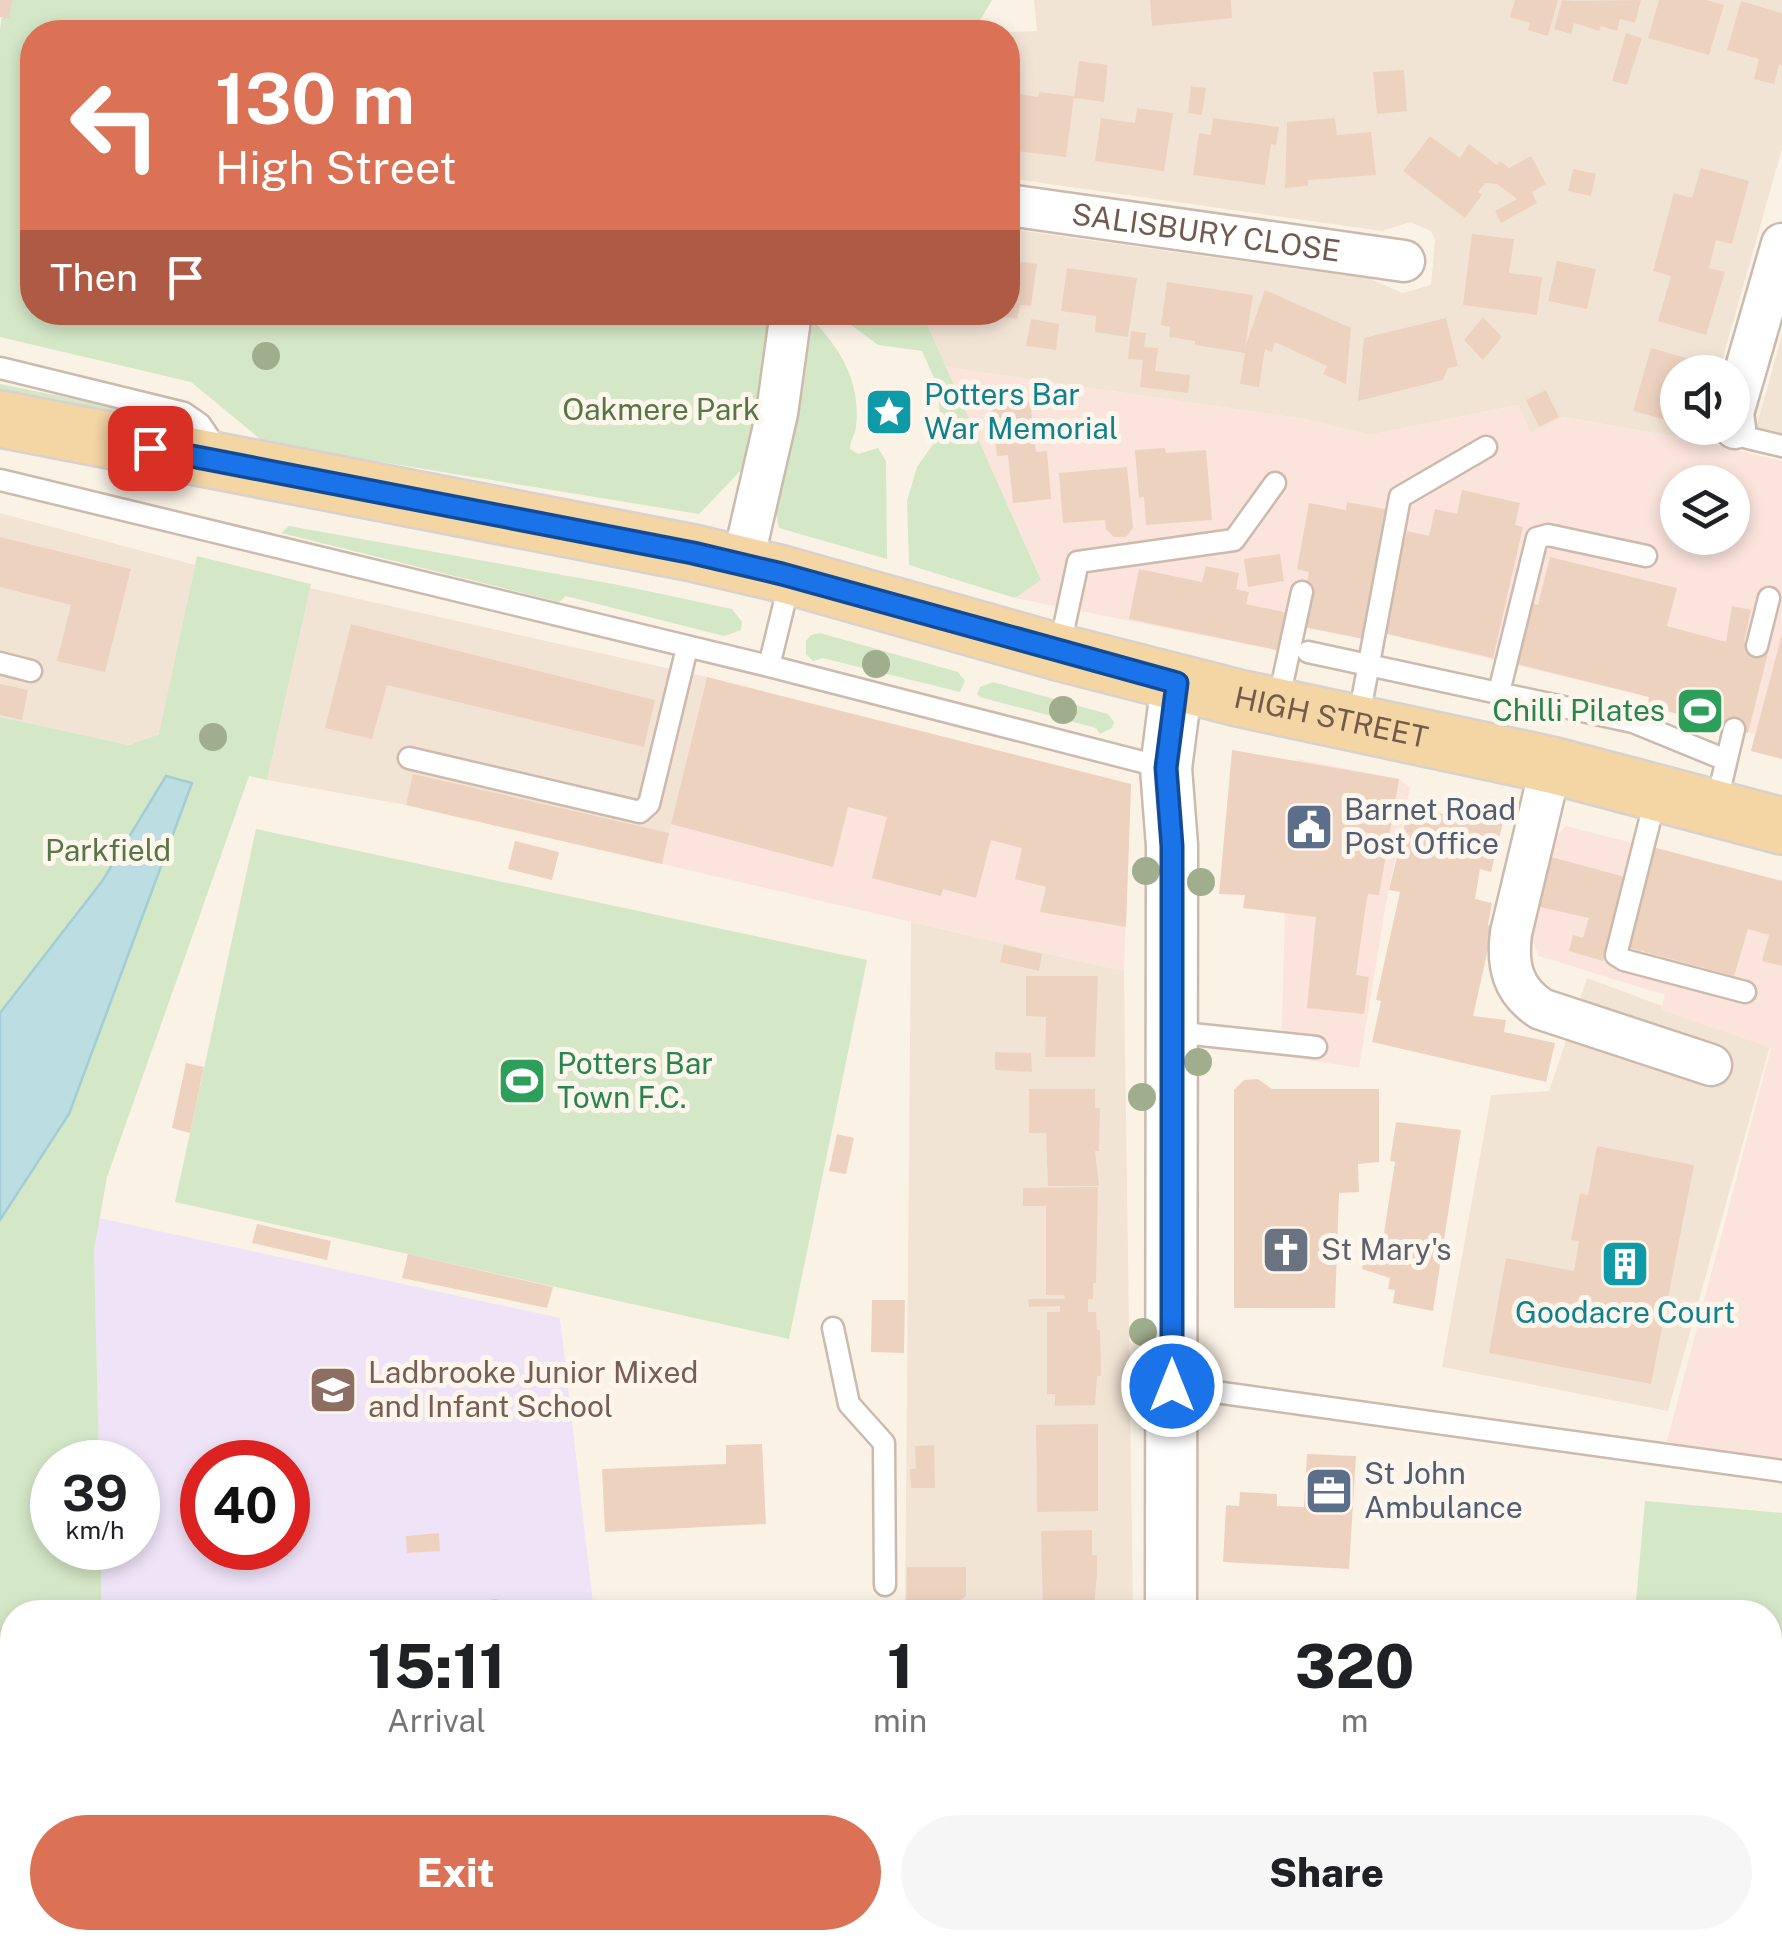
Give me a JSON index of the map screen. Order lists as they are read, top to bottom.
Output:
{
  "streets": {
    "main road": ["HIGH STREET"],
    "street": ["SALISBURY CLOSE"]
  },
  "parks": ["Oakmere Park", "Parkfield"],
  "places": {
    "place": ["Potters Bar War Memorial"],
    "sports": ["Chilli Pilates", "Potters Bar Town F.C."],
    "public building": ["Barnet Road Post Office"],
    "church": ["St Mary's"],
    "building": ["Goodacre Court"],
    "school or university": ["Ladbrooke Junior Mixed and Infant School"],
    "office": ["St John Ambulance"]
  },
  "page": {
    "turn": ["130 m", "High Street"],
    "then": "Then",
    "speed": "39 km/h",
    "limit": "40",
    "eta": [
      "15:11",
      "Arrival",
      "1",
      "min",
      "320",
      "m"
    ],
    "buttons": ["Exit", "Share"]
  }
}
